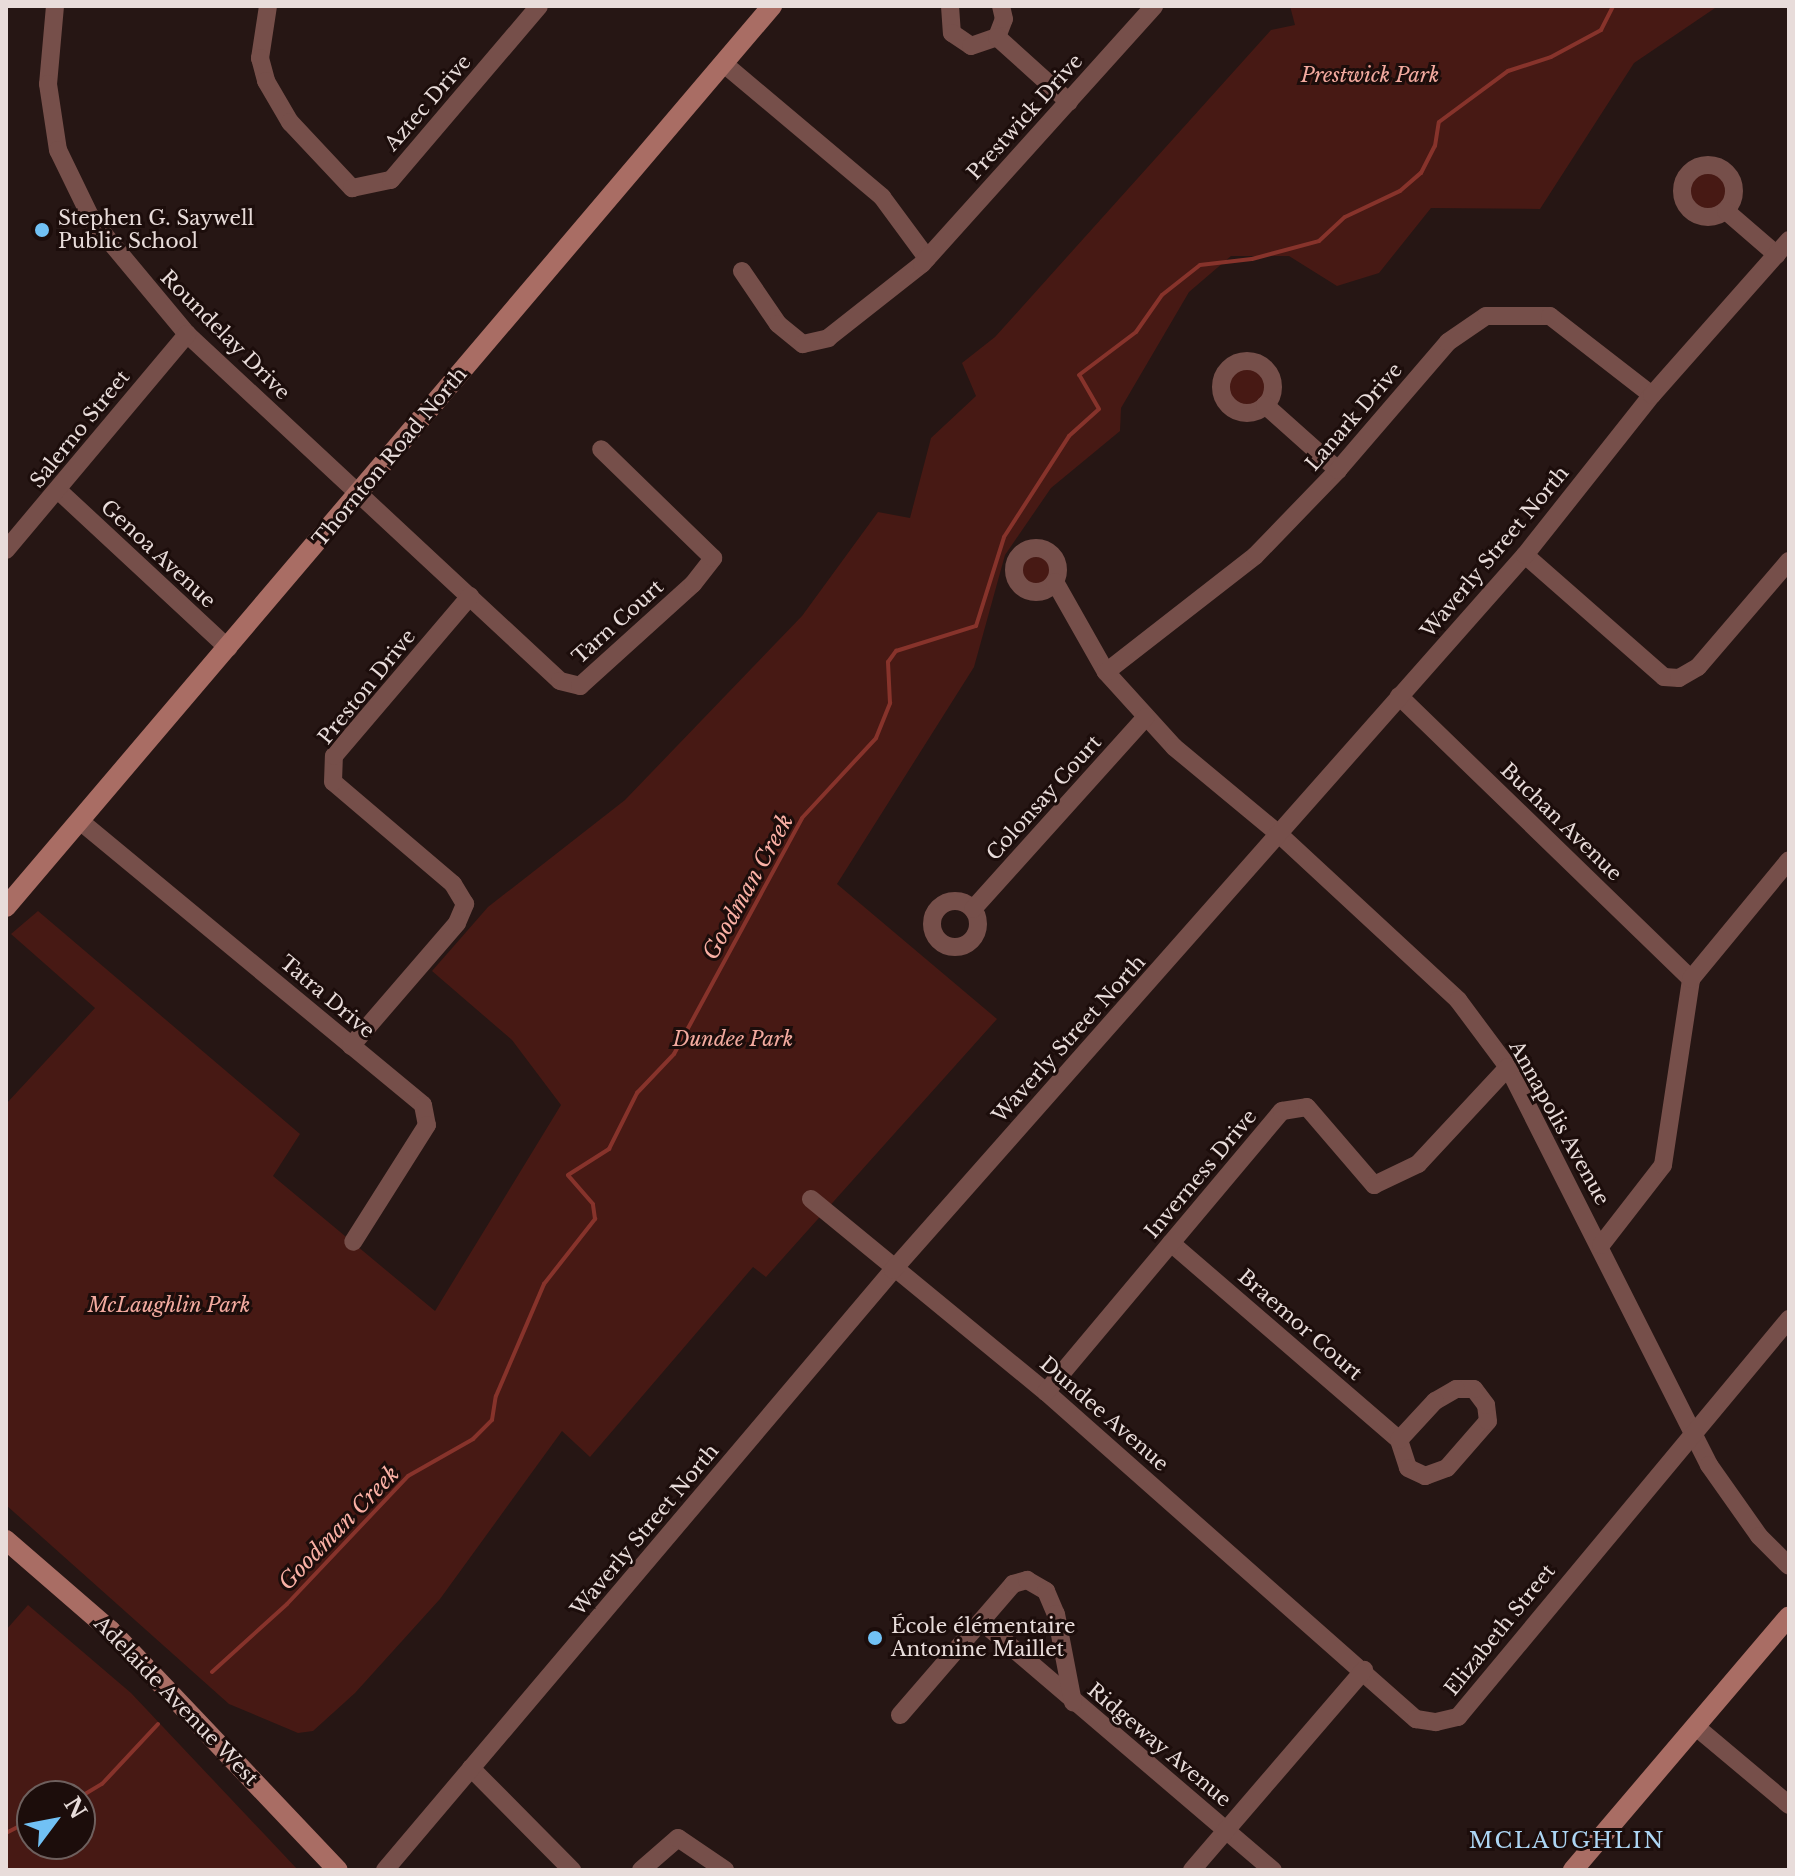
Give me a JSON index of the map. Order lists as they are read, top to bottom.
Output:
{
  "streets": {
    "main road": ["Thornton Road North", "Adelaide Avenue West"],
    "street": [
      "Aztec Drive",
      "Prestwick Drive",
      "Roundelay Drive",
      "Lanark Drive",
      "Salerno Street",
      "Waverly Street North",
      "Genoa Avenue",
      "Tarn Court",
      "Preston Drive",
      "Colonsay Court",
      "Buchan Avenue",
      "Tatra Drive",
      "Annapolis Avenue",
      "Inverness Drive",
      "Braemor Court",
      "Dundee Avenue",
      "Elizabeth Street",
      "Ridgeway Avenue"
    ]
  },
  "crossings": [
    ["Roundelay Drive", "Salerno Street"],
    ["Roundelay Drive", "Thornton Road North"],
    ["Roundelay Drive", "Tarn Court"],
    ["Lanark Drive", "Waverly Street North"],
    ["Lanark Drive", "Annapolis Avenue"],
    ["Salerno Street", "Genoa Avenue"],
    ["Thornton Road North", "Genoa Avenue"],
    ["Thornton Road North", "Tarn Court"],
    ["Thornton Road North", "Tatra Drive"],
    ["Waverly Street North", "Buchan Avenue"],
    ["Waverly Street North", "Annapolis Avenue"],
    ["Waverly Street North", "Dundee Avenue"],
    ["Tarn Court", "Preston Drive"],
    ["Preston Drive", "Tatra Drive"],
    ["Colonsay Court", "Annapolis Avenue"],
    ["Annapolis Avenue", "Inverness Drive"],
    ["Annapolis Avenue", "Elizabeth Street"],
    ["Inverness Drive", "Braemor Court"],
    ["Inverness Drive", "Dundee Avenue"],
    ["Dundee Avenue", "Elizabeth Street"]
  ],
  "districts": ["MCLAUGHLIN"],
  "water": ["Goodman Creek"],
  "parks": ["Prestwick Park", "Dundee Park", "McLaughlin Park"],
  "places": ["Stephen G. Saywell Public School", "École élémentaire Antonine Maillet"],
  "north": "top right"
}
